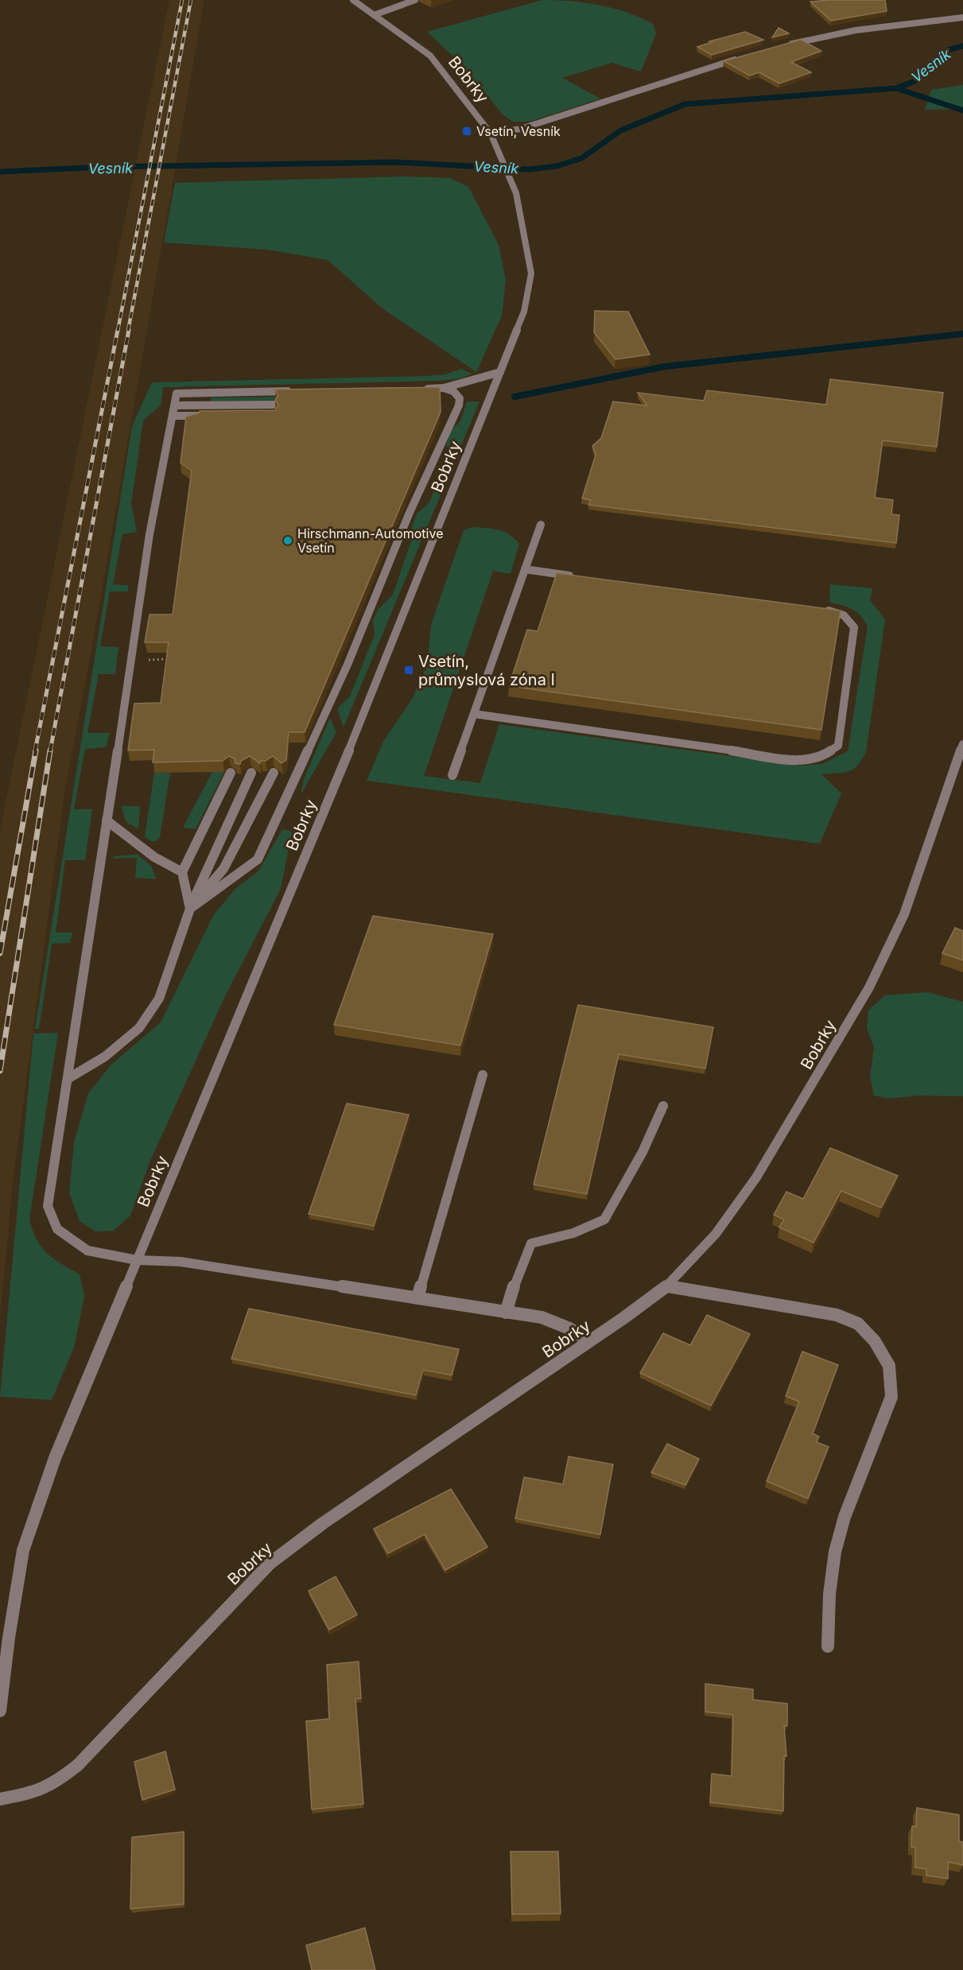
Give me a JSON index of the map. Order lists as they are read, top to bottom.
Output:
{
  "streets": {
    "street": ["Bobrky"]
  },
  "water": ["Vesník"],
  "places": {
    "transit": ["Vsetín, Vesník", "Vsetín, průmyslová zóna I"],
    "other": ["Hirschmann-Automotive Vsetín"]
  }
}
